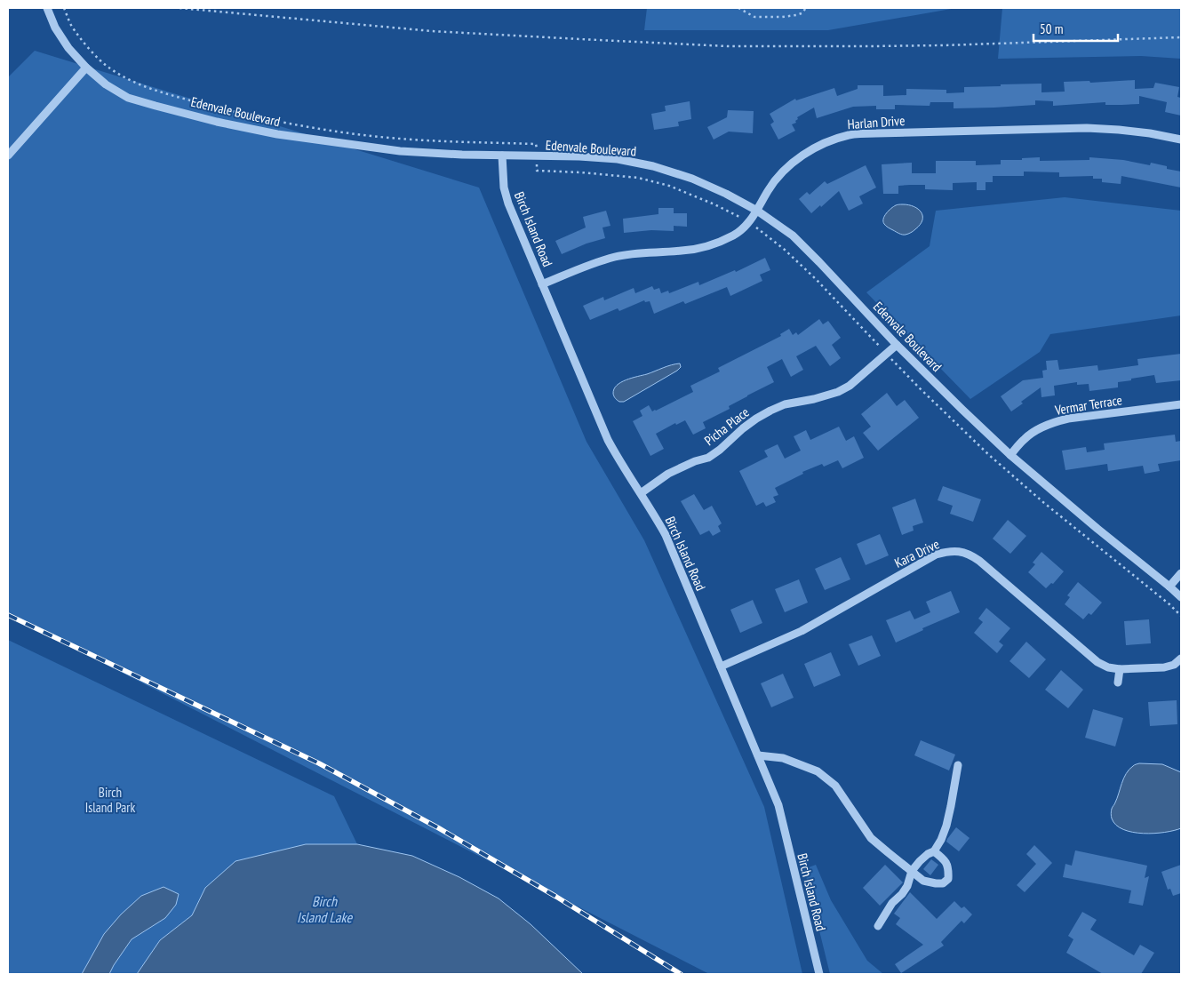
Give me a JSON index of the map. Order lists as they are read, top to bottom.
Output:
{
  "streets": {
    "street": [
      "Edenvale Boulevard",
      "Harlan Drive",
      "Birch Island Road",
      "Vermar Terrace",
      "Picha Place",
      "Kara Drive"
    ]
  },
  "crossings": [
    ["Edenvale Boulevard", "Harlan Drive"],
    ["Edenvale Boulevard", "Birch Island Road"],
    ["Edenvale Boulevard", "Vermar Terrace"],
    ["Edenvale Boulevard", "Picha Place"],
    ["Harlan Drive", "Birch Island Road"],
    ["Birch Island Road", "Picha Place"],
    ["Birch Island Road", "Kara Drive"]
  ],
  "water": ["Birch Island Lake"],
  "parks": ["Birch Island Park"],
  "scale_bar": "50 m"
}
